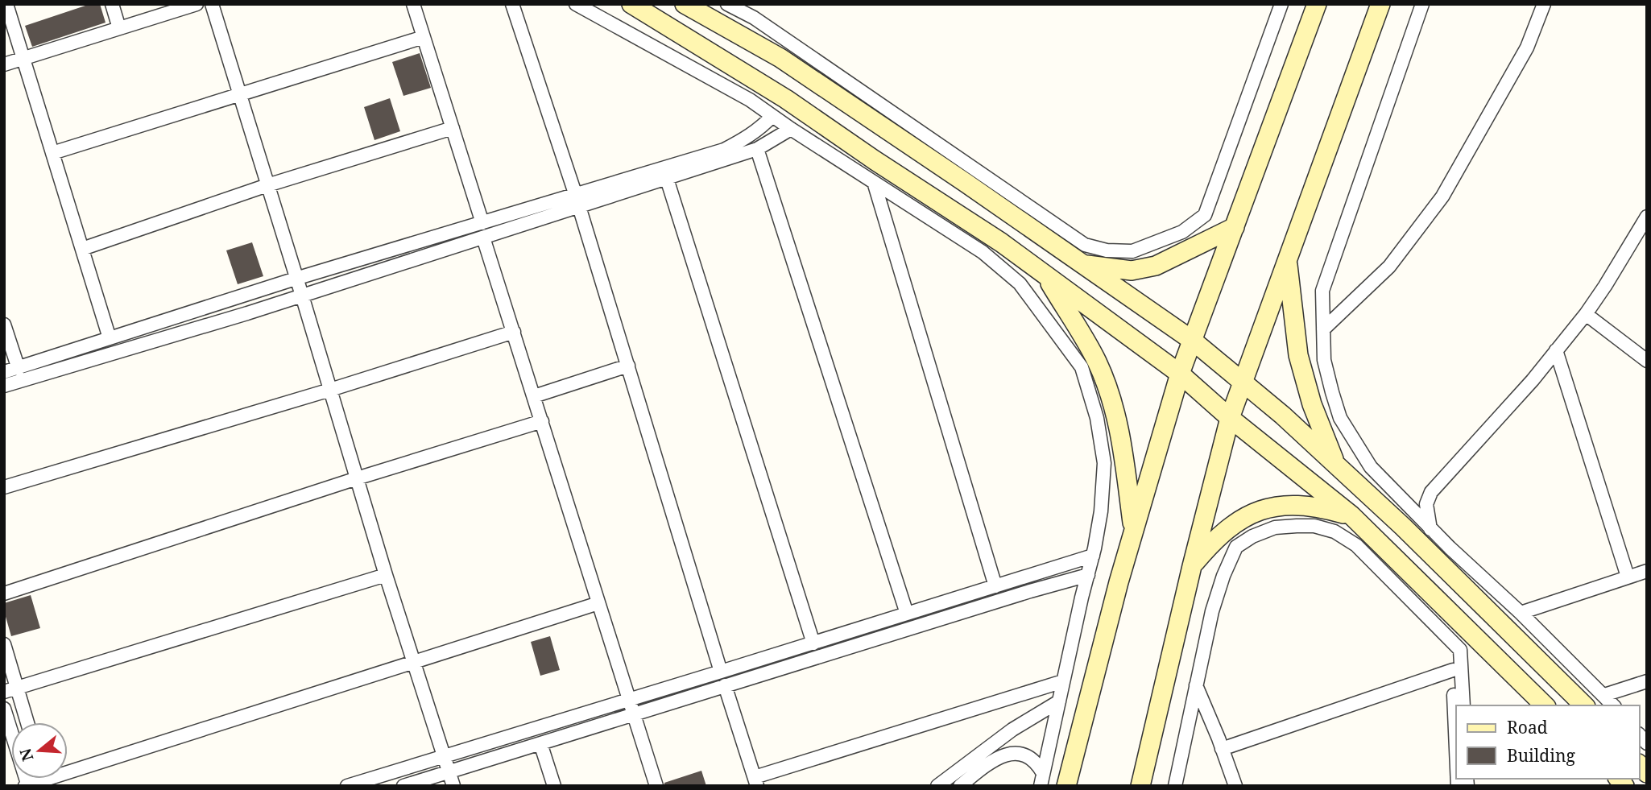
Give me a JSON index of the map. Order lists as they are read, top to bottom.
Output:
{
  "legend": ["Road", "Building"],
  "north": "left"
}
